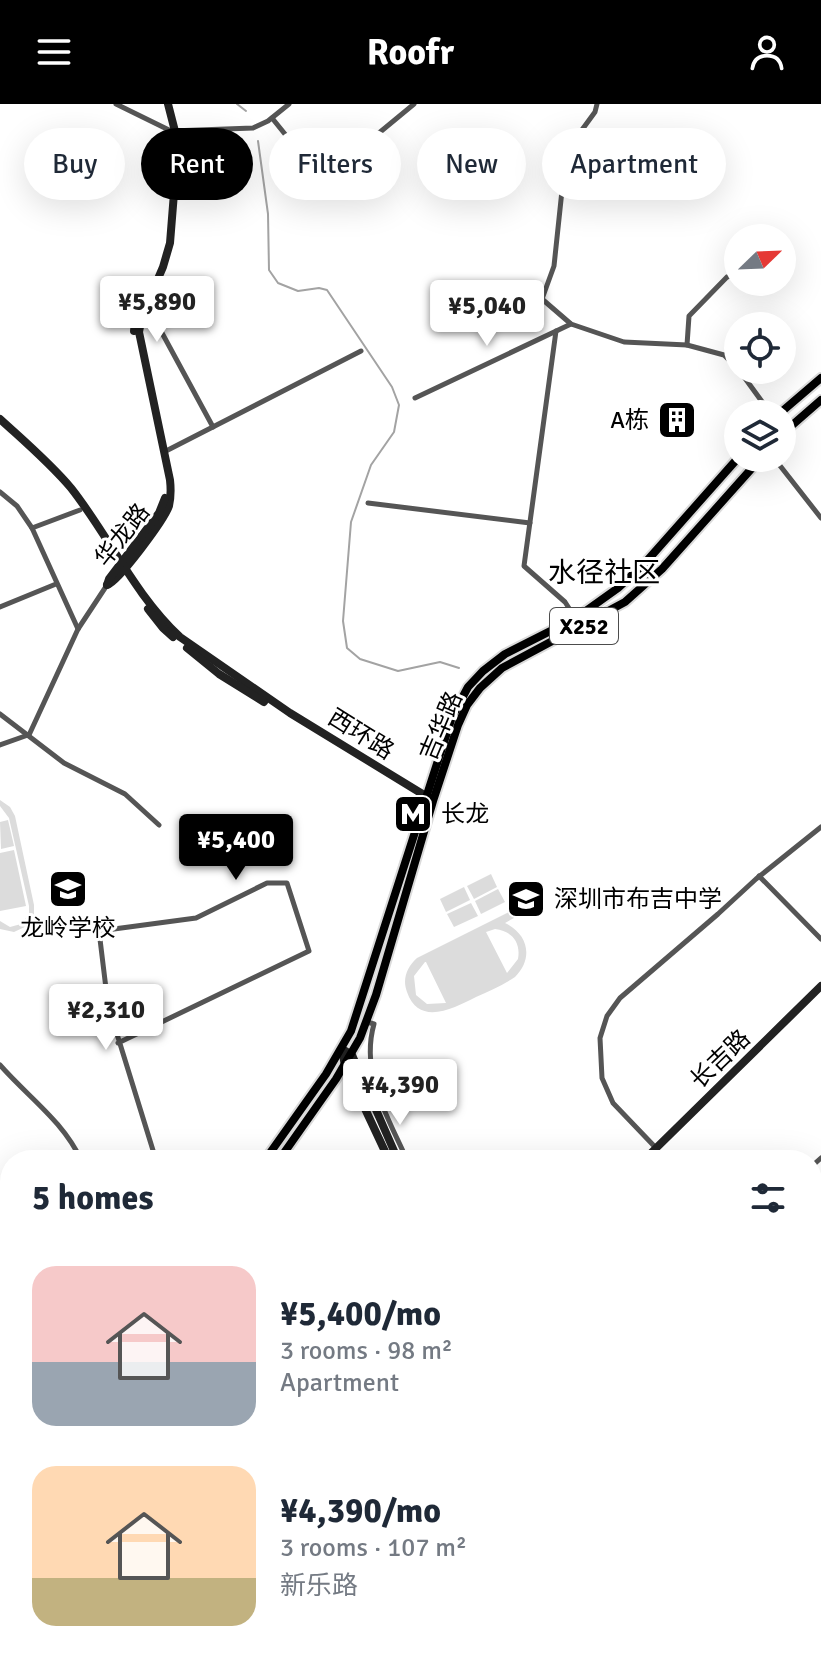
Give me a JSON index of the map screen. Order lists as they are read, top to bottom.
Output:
{
  "streets": {
    "main road": ["X252", "吉华路"],
    "street": ["华龙路", "西环路", "长吉路"]
  },
  "crossings": [
    ["华龙路", "西环路"],
    ["吉华路", "西环路"]
  ],
  "districts": ["水径社区"],
  "places": {
    "building": ["A栋"],
    "metro station": ["长龙"],
    "school or university": ["龙岭学校", "深圳市布吉中学"]
  },
  "north": "top right",
  "page": {
    "header": "Roofr",
    "chip": [
      "Buy",
      "Rent",
      "Filters",
      "New",
      "Apartment"
    ],
    "price": [
      "¥5,890",
      "¥5,040",
      "¥5,400",
      "¥2,310",
      "¥4,390"
    ],
    "heading": "5 homes",
    "list": [
      {
        "name": "¥5,400/mo",
        "note": "3 rooms · 98 m² · Apartment"
      },
      {
        "name": "¥4,390/mo",
        "note": "3 rooms · 107 m² · 新乐路"
      }
    ]
  }
}
